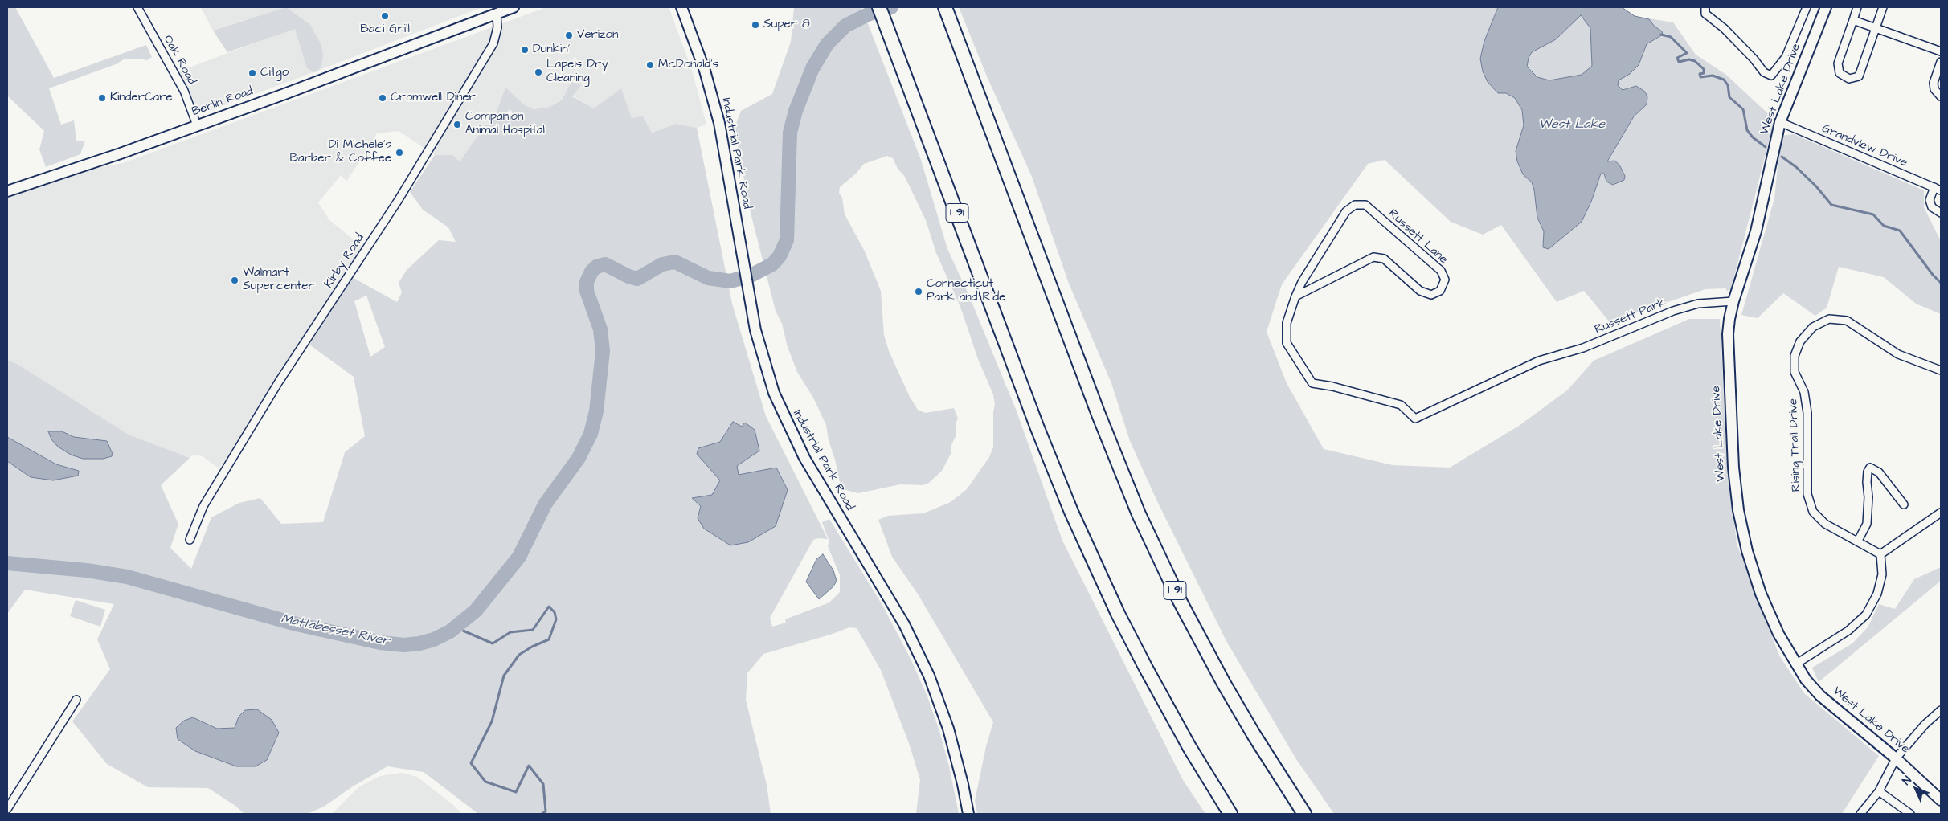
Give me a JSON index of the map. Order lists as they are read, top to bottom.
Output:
{
  "streets": {
    "highway": ["I 91"],
    "street": [
      "Oak Road",
      "West Lake Drive",
      "Berlin Road",
      "Grandview Drive",
      "Industrial Park Road",
      "Russett Lane",
      "Kirby Road",
      "Russett Park",
      "Rising Trail Drive"
    ]
  },
  "crossings": [
    ["Oak Road", "Berlin Road"],
    ["West Lake Drive", "Grandview Drive"],
    ["West Lake Drive", "Russett Park"],
    ["Berlin Road", "Kirby Road"],
    ["Russett Lane", "Russett Park"]
  ],
  "water": ["West Lake", "Mattabesset River"],
  "places": [
    "Baci Grill",
    "Super 8",
    "Verizon",
    "Dunkin'",
    "McDonald's",
    "Lapels Dry Cleaning",
    "Citgo",
    "KinderCare",
    "Cromwell Diner",
    "Companion Animal Hospital",
    "Di Michele's Barber & Coffee",
    "Walmart Supercenter",
    "Connecticut Park and Ride"
  ],
  "north": "top left"
}
